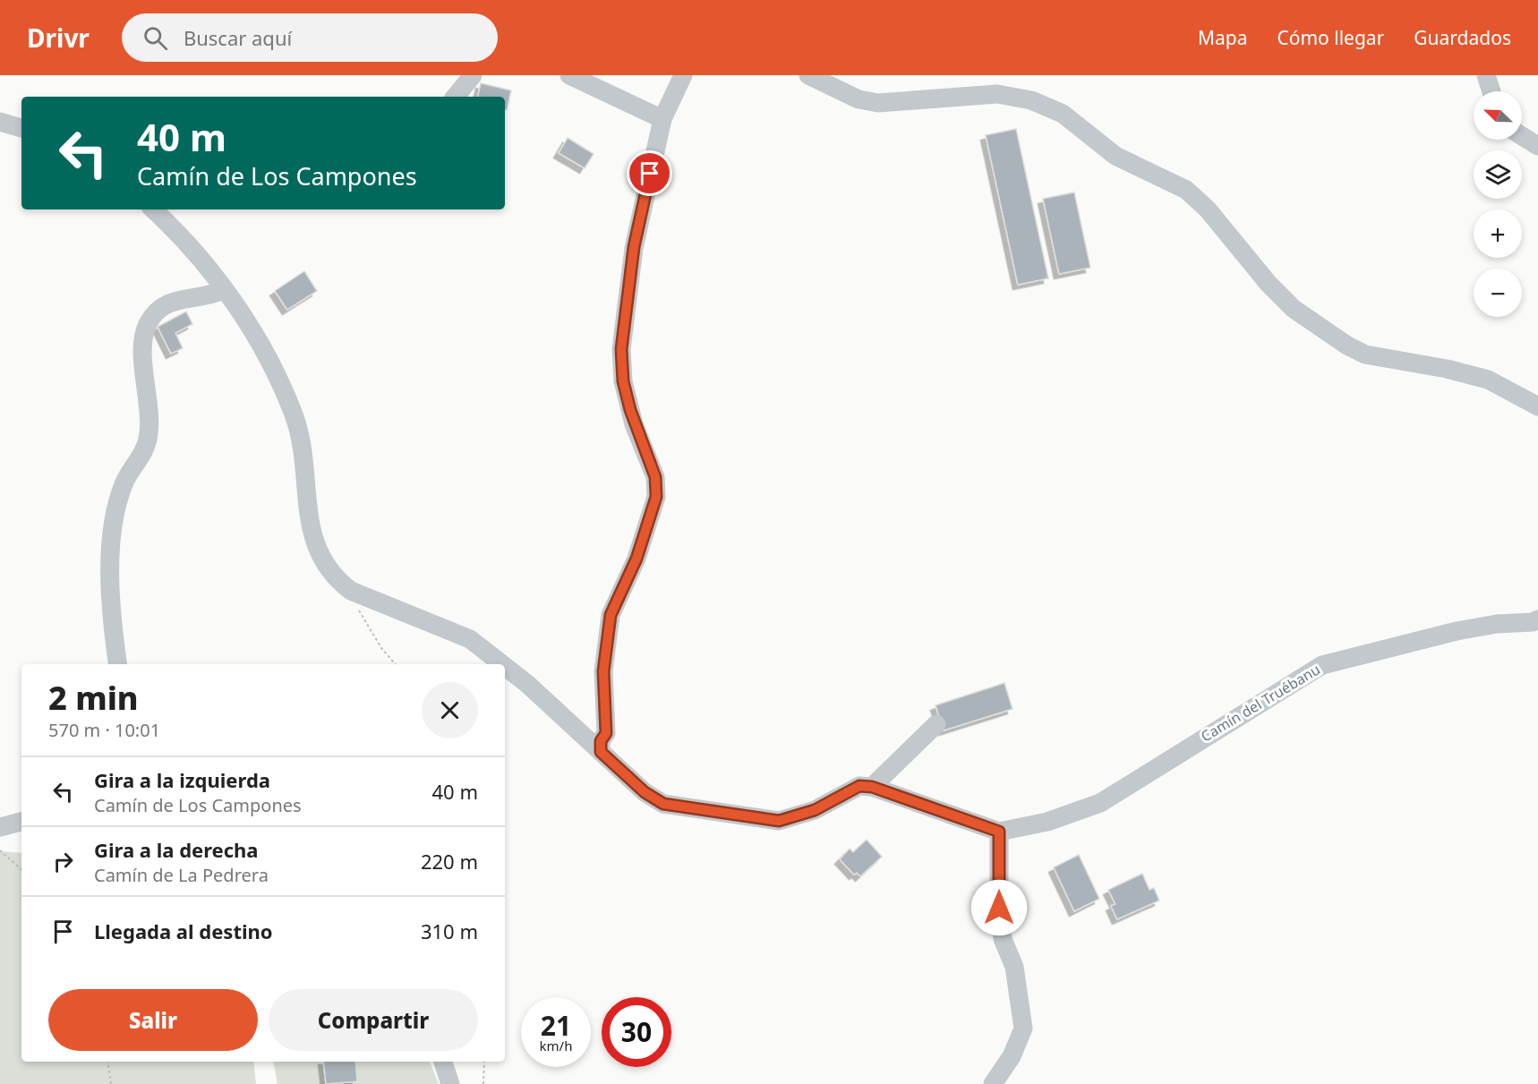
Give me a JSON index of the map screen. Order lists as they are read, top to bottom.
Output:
{
  "streets": {
    "street": ["Camín del Truébanu"]
  },
  "north": "top left",
  "page": {
    "header": "Drivr",
    "search": "Buscar aquí",
    "nav": ["Mapa", "Cómo llegar", "Guardados"],
    "map_buttons": ["+", "−"],
    "turn": ["40 m", "Camín de Los Campones"],
    "heading": ["2 min", "570 m · 10:01"],
    "list": [
      {
        "name": "Gira a la izquierda",
        "note": "Camín de Los Campones",
        "value": "40 m"
      },
      {
        "name": "Gira a la derecha",
        "note": "Camín de La Pedrera",
        "value": "220 m"
      },
      {
        "name": "Llegada al destino",
        "value": "310 m"
      }
    ],
    "buttons": ["Salir", "Compartir"],
    "speed": "21 km/h",
    "limit": "30"
  }
}
